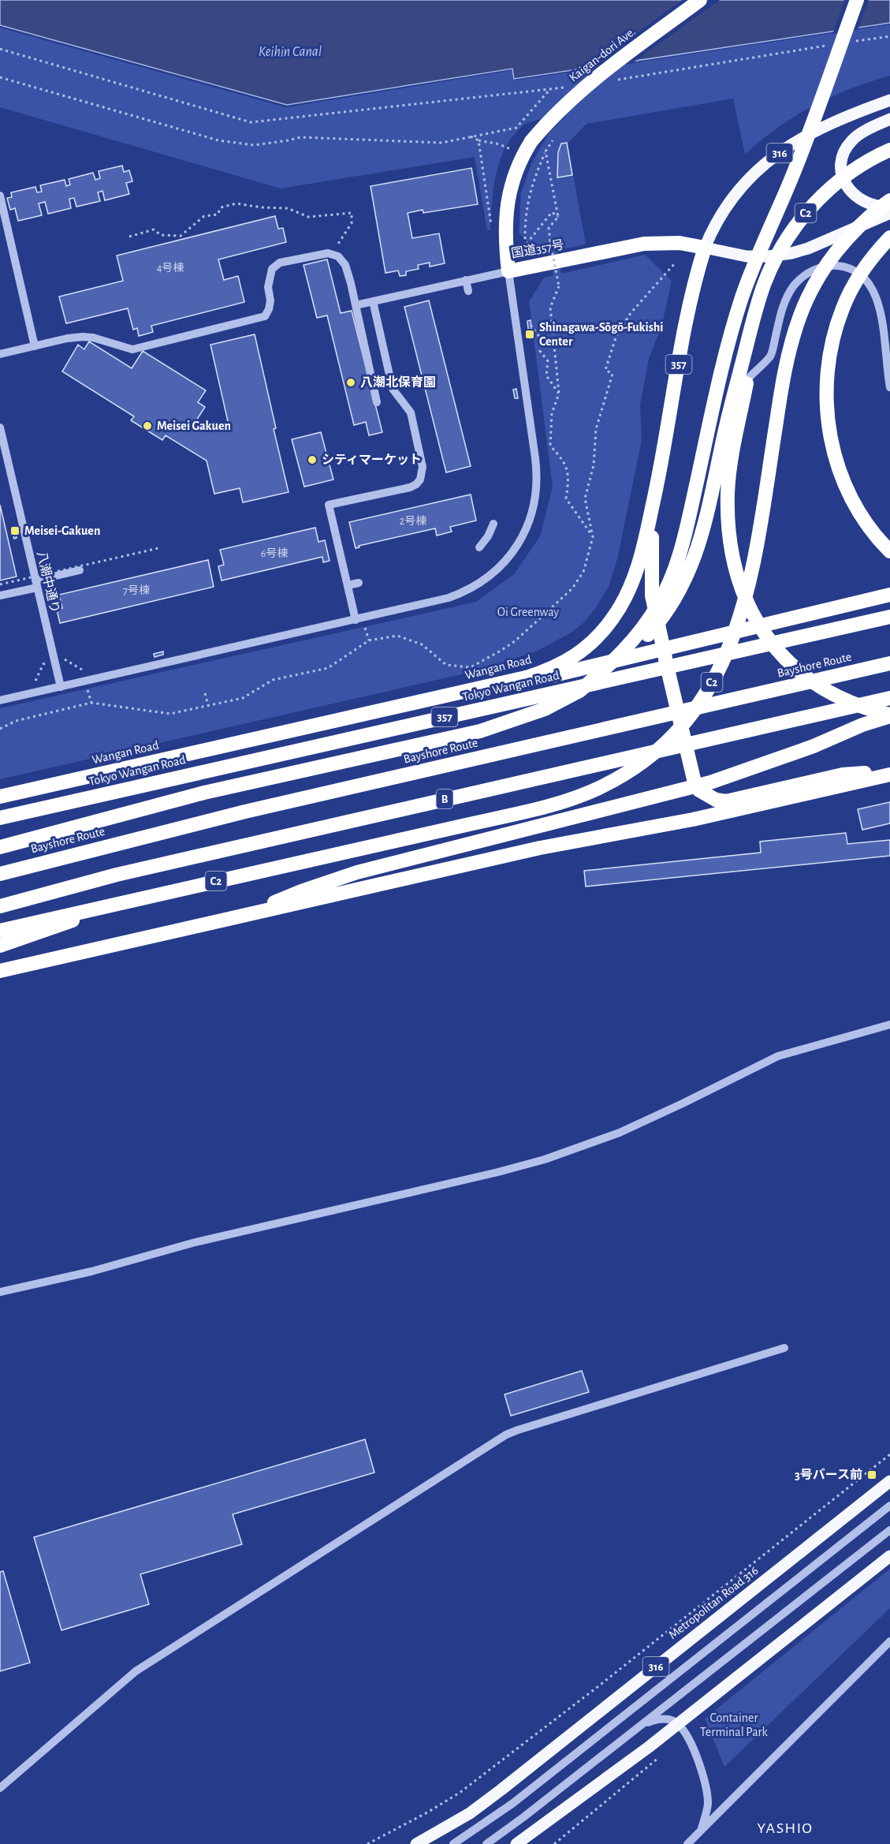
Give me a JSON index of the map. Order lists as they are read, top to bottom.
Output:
{
  "streets": {
    "highway": [
      "Kaigan-dori Ave.",
      "C2",
      "国道357号",
      "357",
      "Bayshore Route",
      "Wangan Road",
      "Tokyo Wangan Road",
      "B"
    ],
    "main road": ["316", "Metropolitan Road 316"],
    "street": ["八潮中通り"]
  },
  "crossings": [
    ["Kaigan-dori Ave.", "国道357号"],
    ["316", "国道357号"],
    ["316", "Wangan Road"],
    ["国道357号", "Wangan Road"],
    ["357", "Wangan Road"]
  ],
  "districts": ["YASHIO"],
  "water": ["Keihin Canal"],
  "parks": ["Oi Greenway", "Container Terminal Park"],
  "places": {
    "transit": ["Shinagawa-Sōgō-Fukishi Center", "Meisei-Gakuen", "3号バース前"],
    "other": ["八潮北保育園", "Meisei Gakuen", "シティマーケット"]
  },
  "house_numbers": [
    "4号棟",
    "2号棟",
    "6号棟",
    "7号棟"
  ]
}
